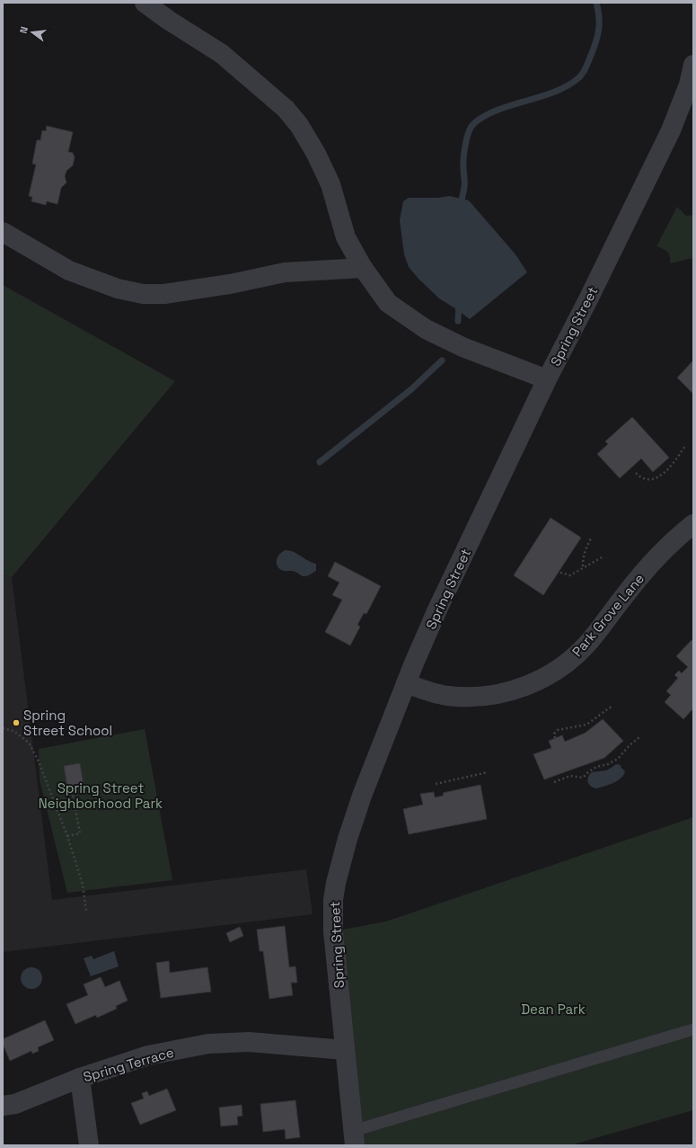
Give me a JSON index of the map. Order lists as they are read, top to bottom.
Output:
{
  "streets": {
    "street": ["Spring Street", "Park Grove Lane", "Spring Terrace"]
  },
  "crossings": [
    ["Spring Street", "Park Grove Lane"],
    ["Spring Street", "Spring Terrace"]
  ],
  "parks": ["Spring Street Neighborhood Park", "Dean Park"],
  "places": ["Spring Street School"],
  "north": "left"
}
